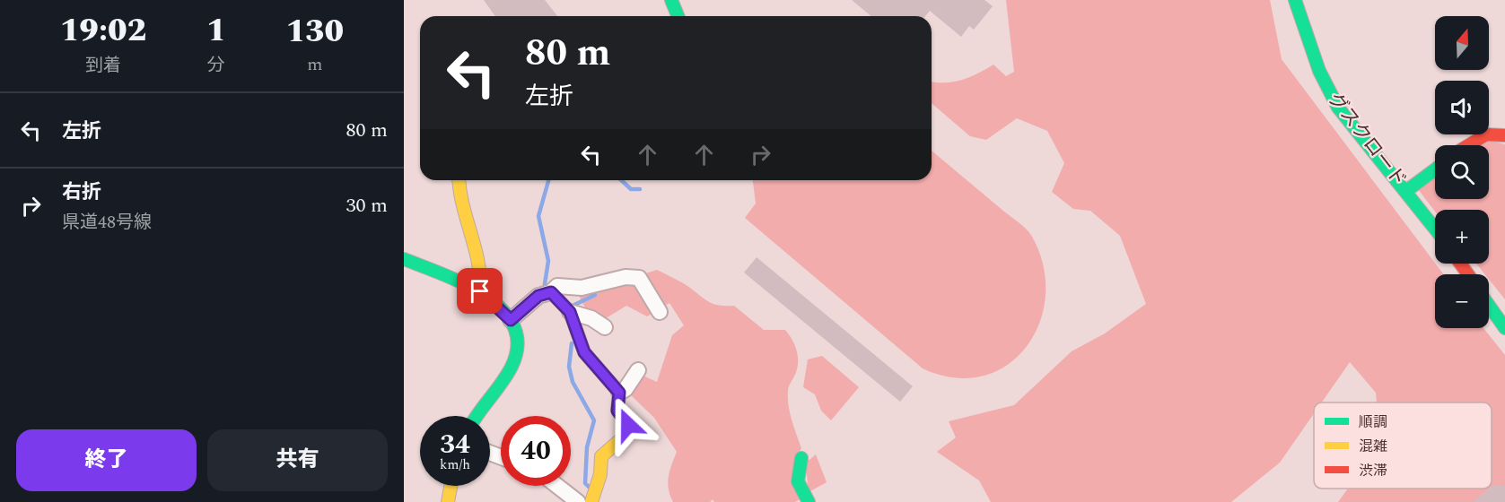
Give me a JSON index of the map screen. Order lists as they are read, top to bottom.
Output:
{
  "streets": {
    "street": ["グスクロード"]
  },
  "legend": ["順調", "混雑", "渋滞"],
  "north": "top",
  "page": {
    "eta": [
      "19:02",
      "到着",
      "1",
      "分",
      "130",
      "m"
    ],
    "map_buttons": ["+", "−"],
    "turn": ["80 m", "左折"],
    "list": [
      {
        "name": "左折",
        "value": "80 m"
      },
      {
        "name": "右折",
        "note": "県道48号線",
        "value": "30 m"
      }
    ],
    "speed": "34 km/h",
    "limit": "40",
    "buttons": ["終了", "共有"]
  }
}
